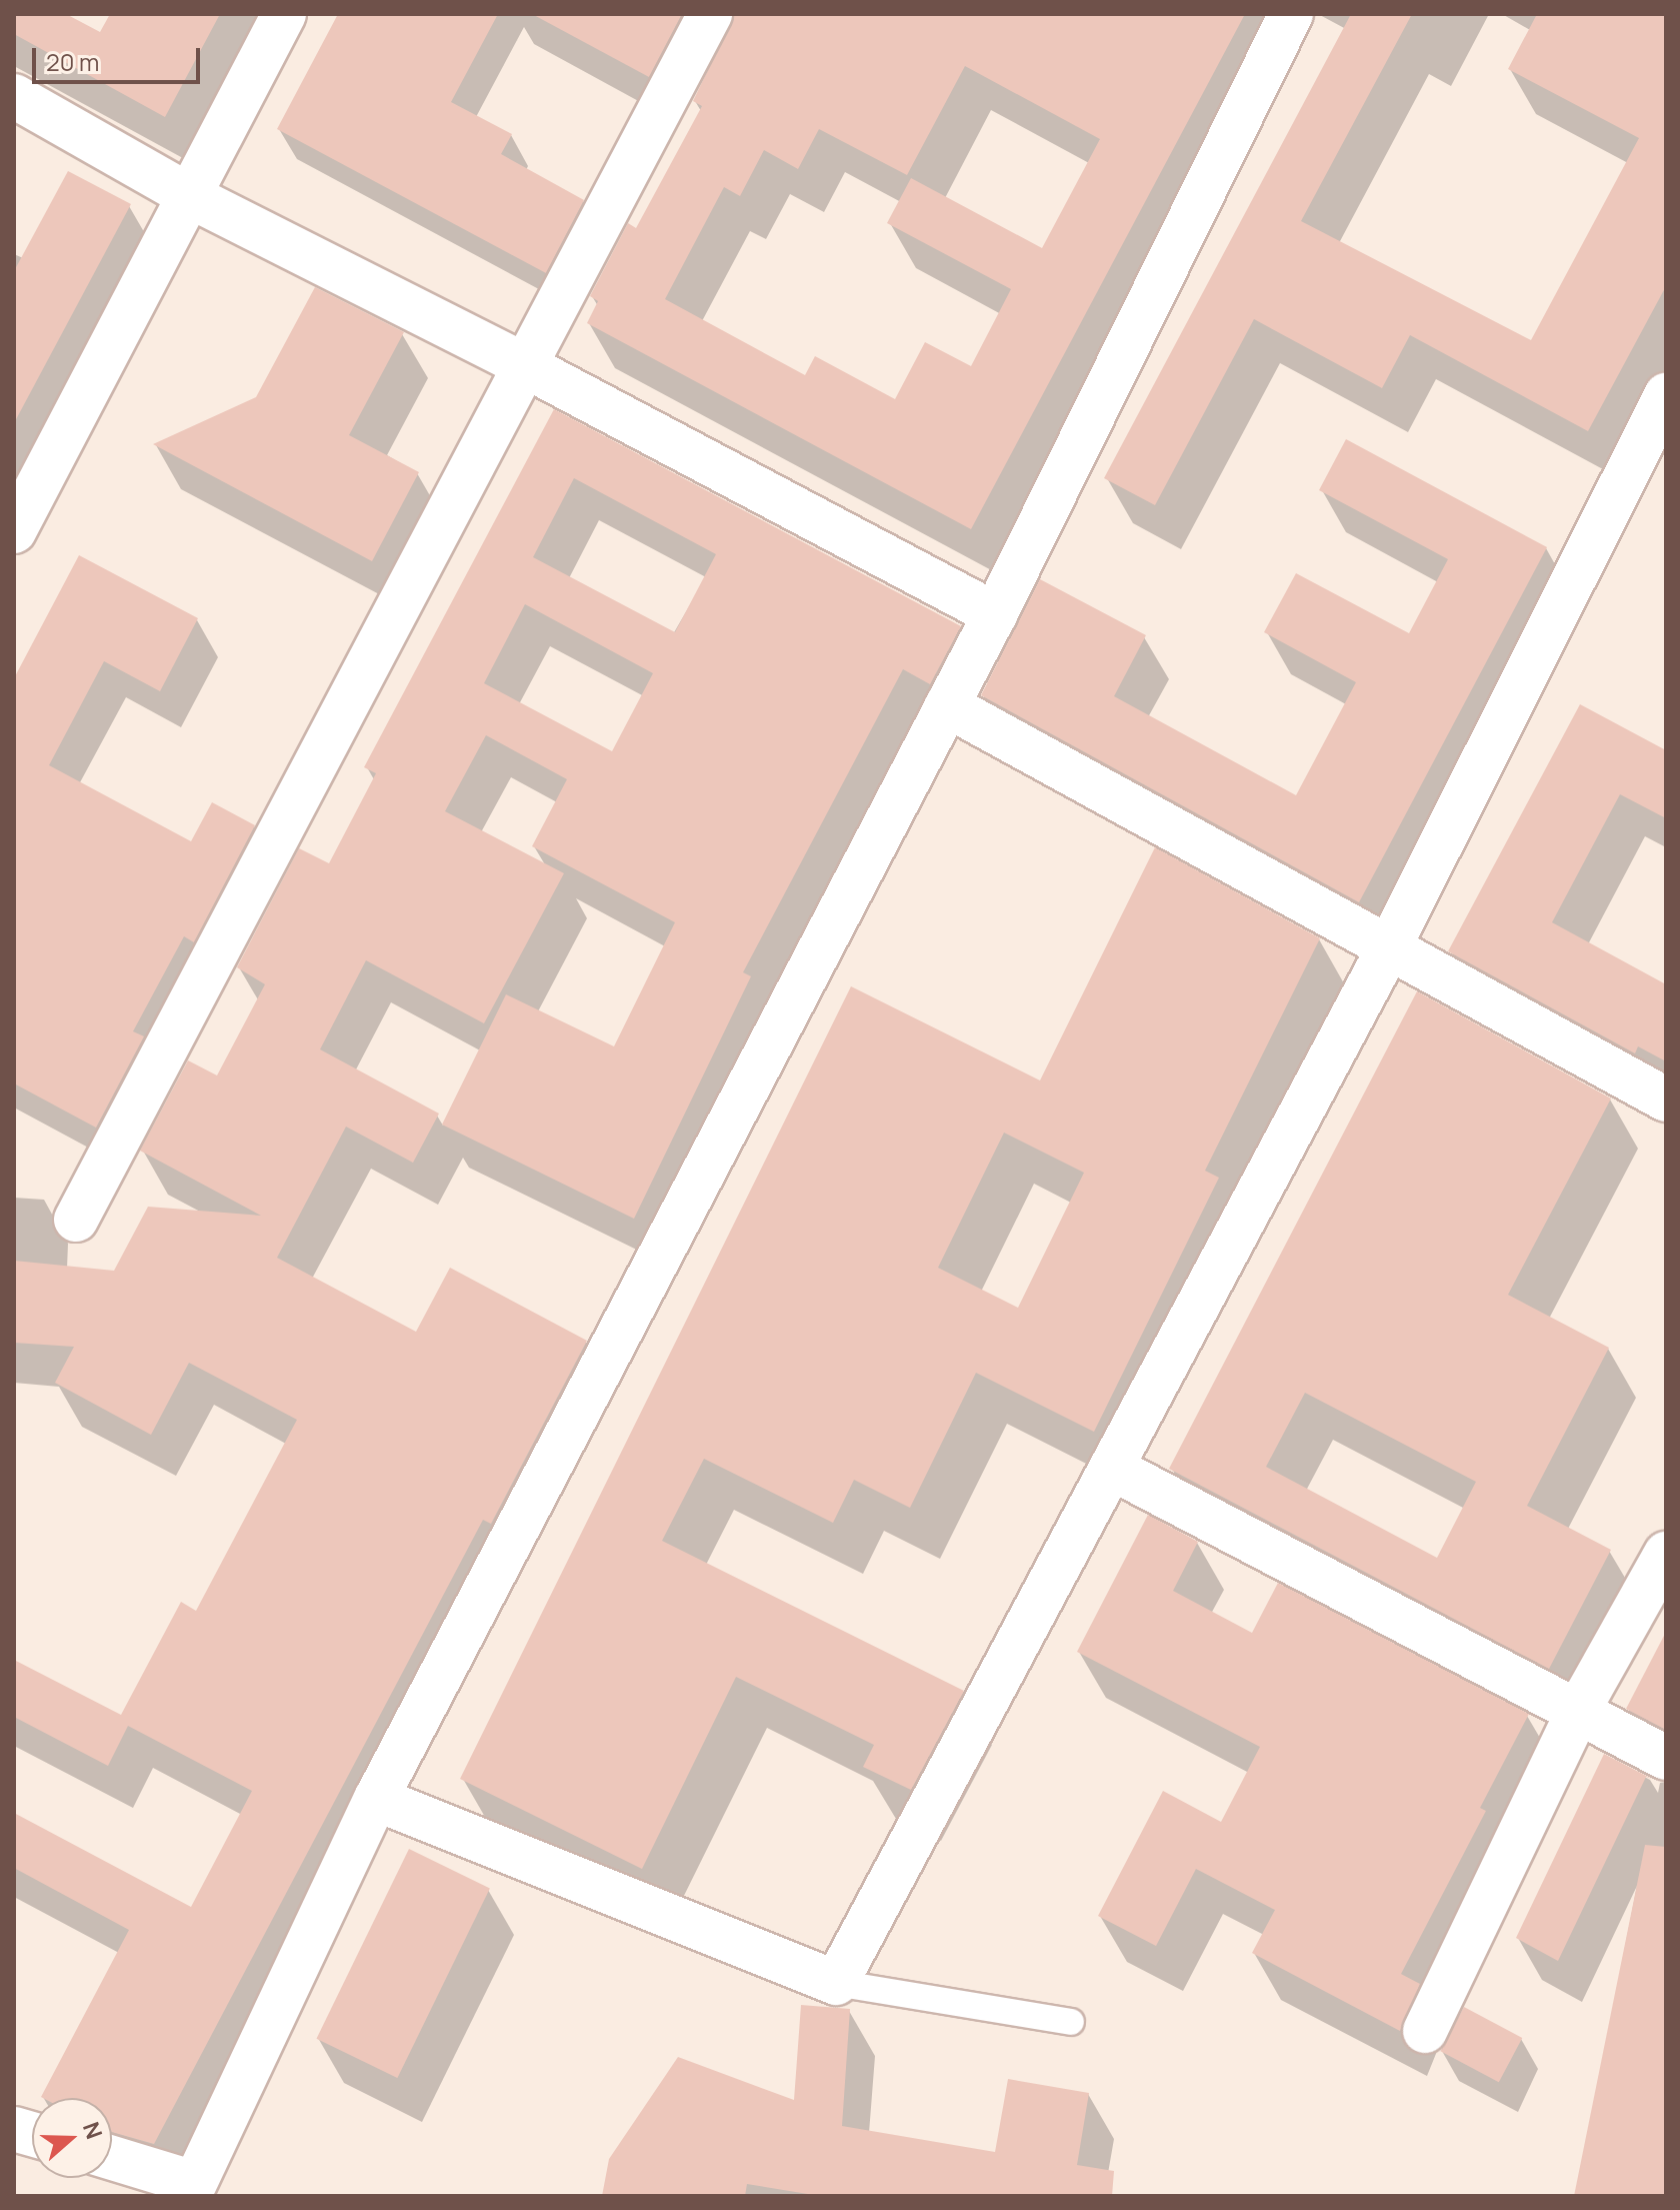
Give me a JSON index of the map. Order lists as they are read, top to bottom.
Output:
{
  "scale_bar": "20 m",
  "north": "right"
}
